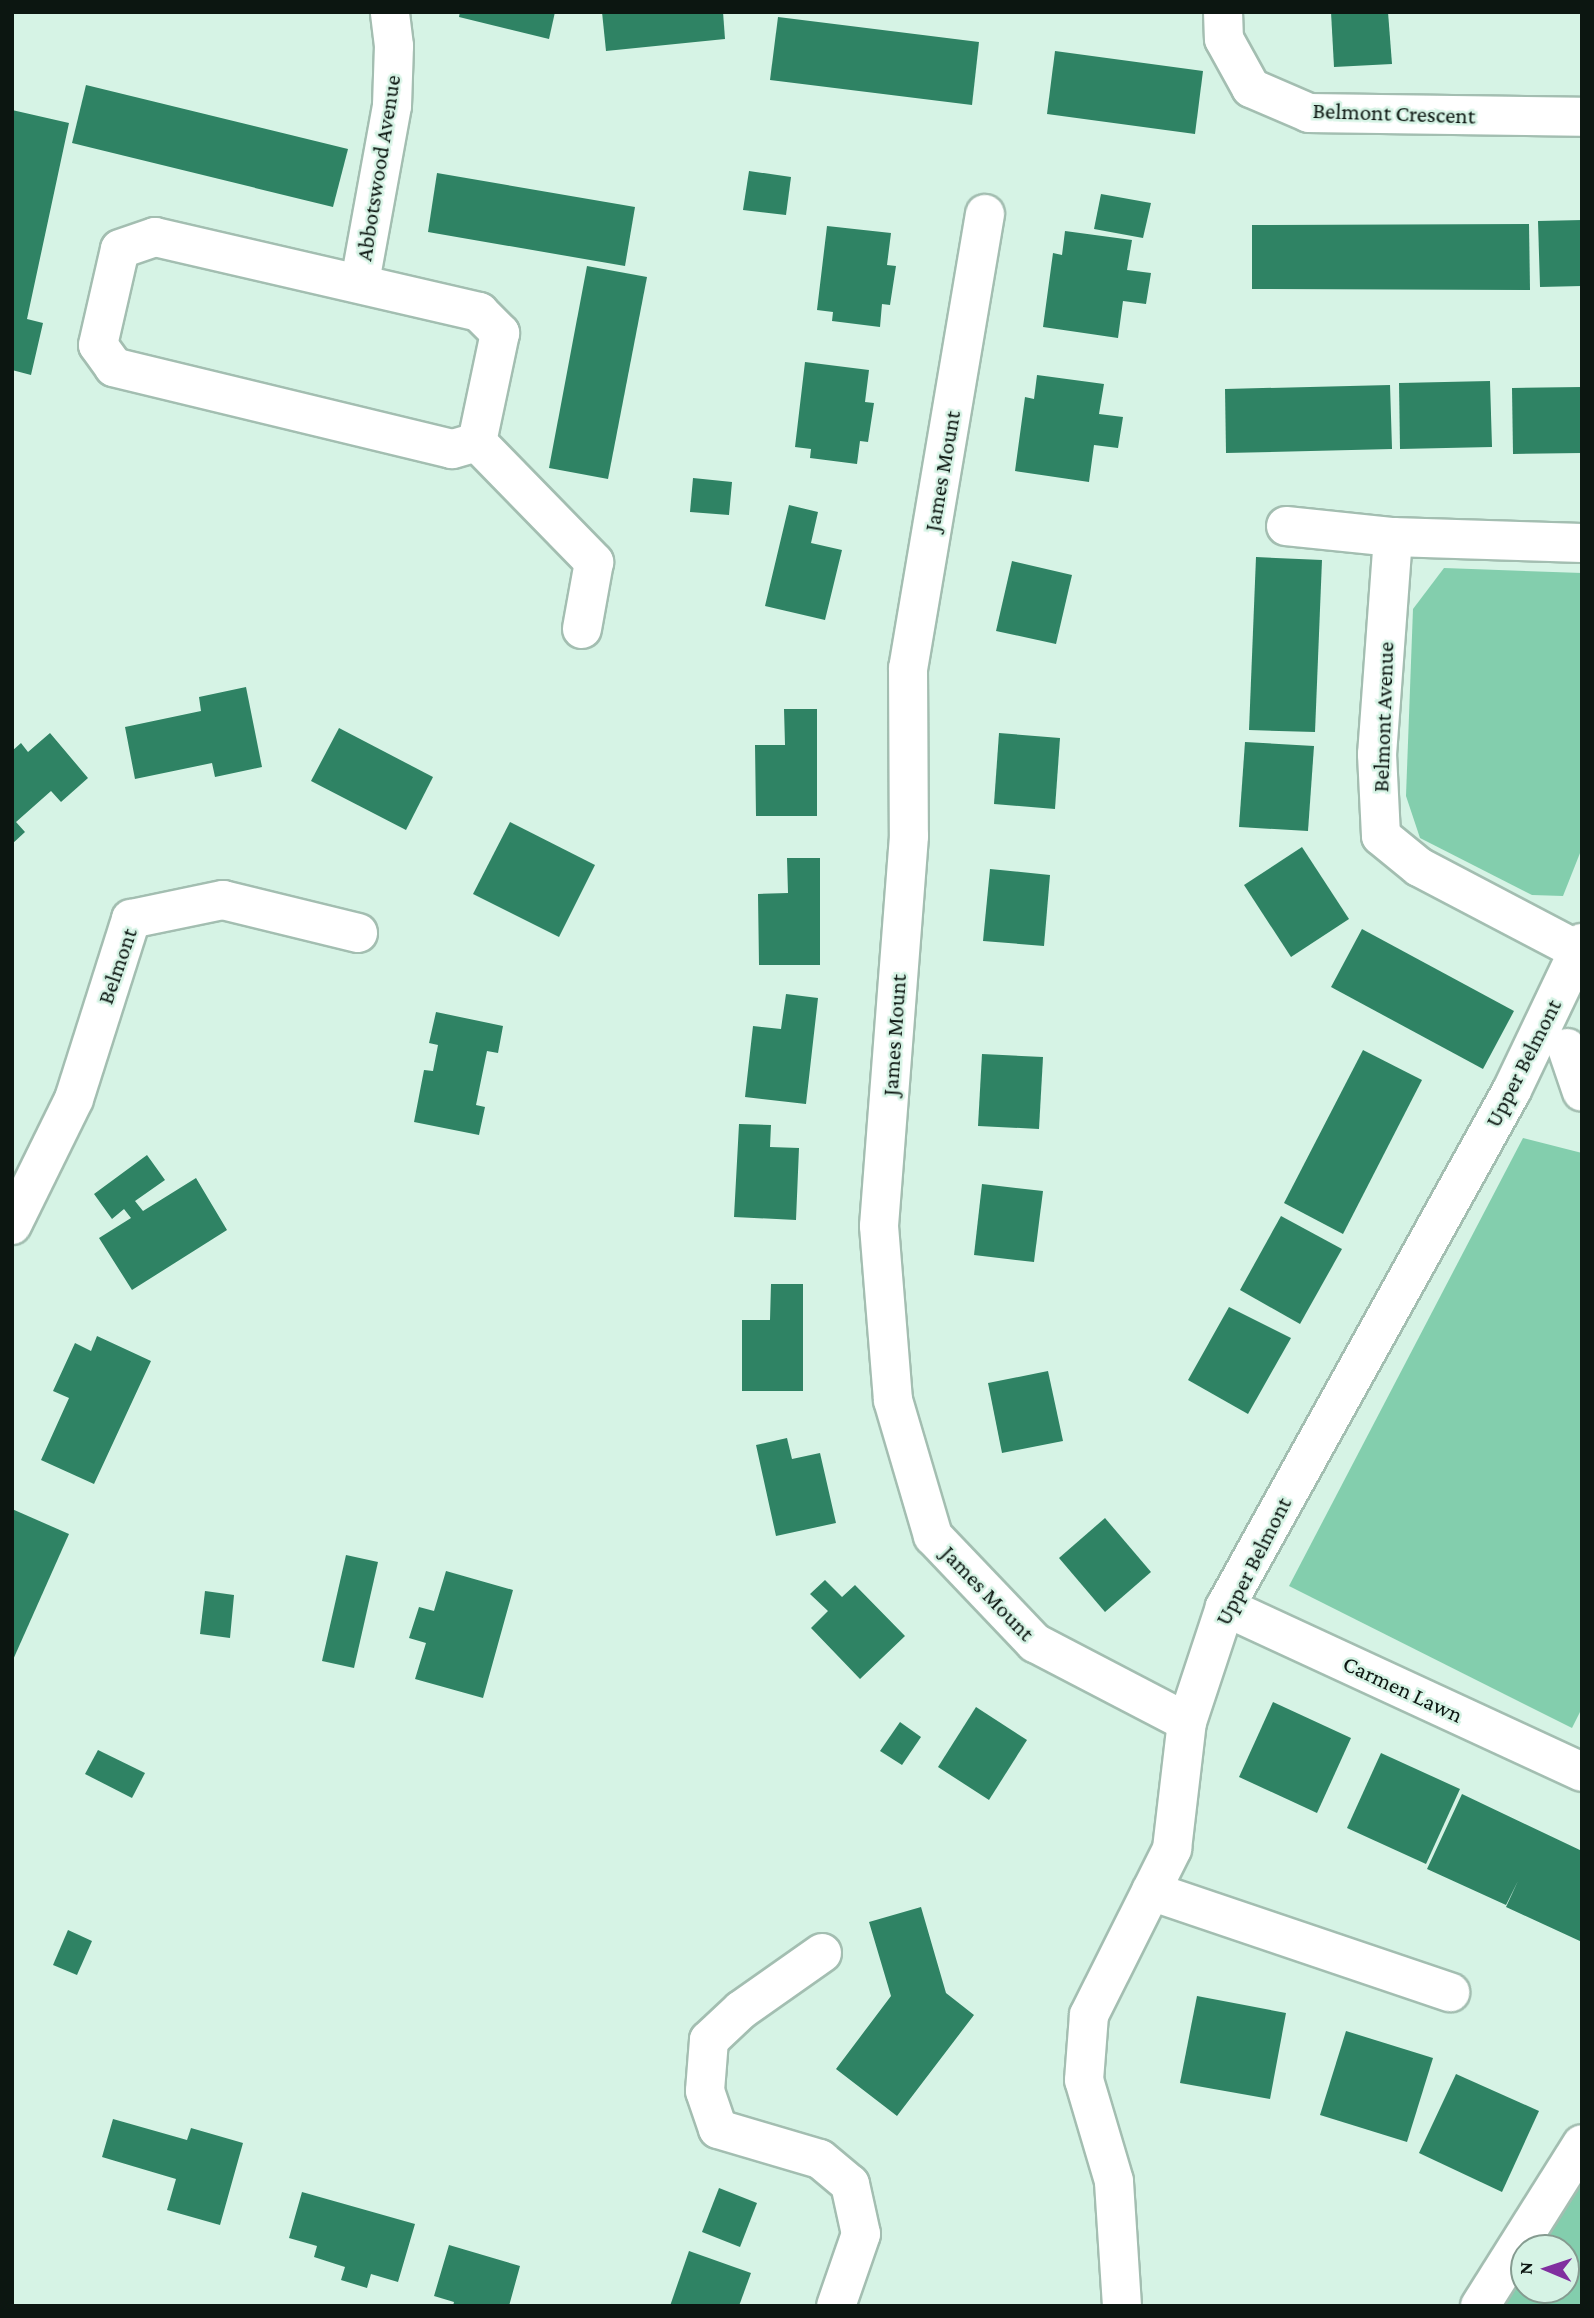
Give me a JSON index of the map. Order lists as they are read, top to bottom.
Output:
{
  "streets": {
    "street": [
      "Belmont Crescent",
      "Abbotswood Avenue",
      "James Mount",
      "Belmont Avenue",
      "Belmont",
      "Upper Belmont",
      "Carmen Lawn"
    ]
  },
  "crossings": [
    ["James Mount", "Upper Belmont"],
    ["Belmont Avenue", "Upper Belmont"],
    ["Upper Belmont", "Carmen Lawn"]
  ],
  "north": "left"
}
